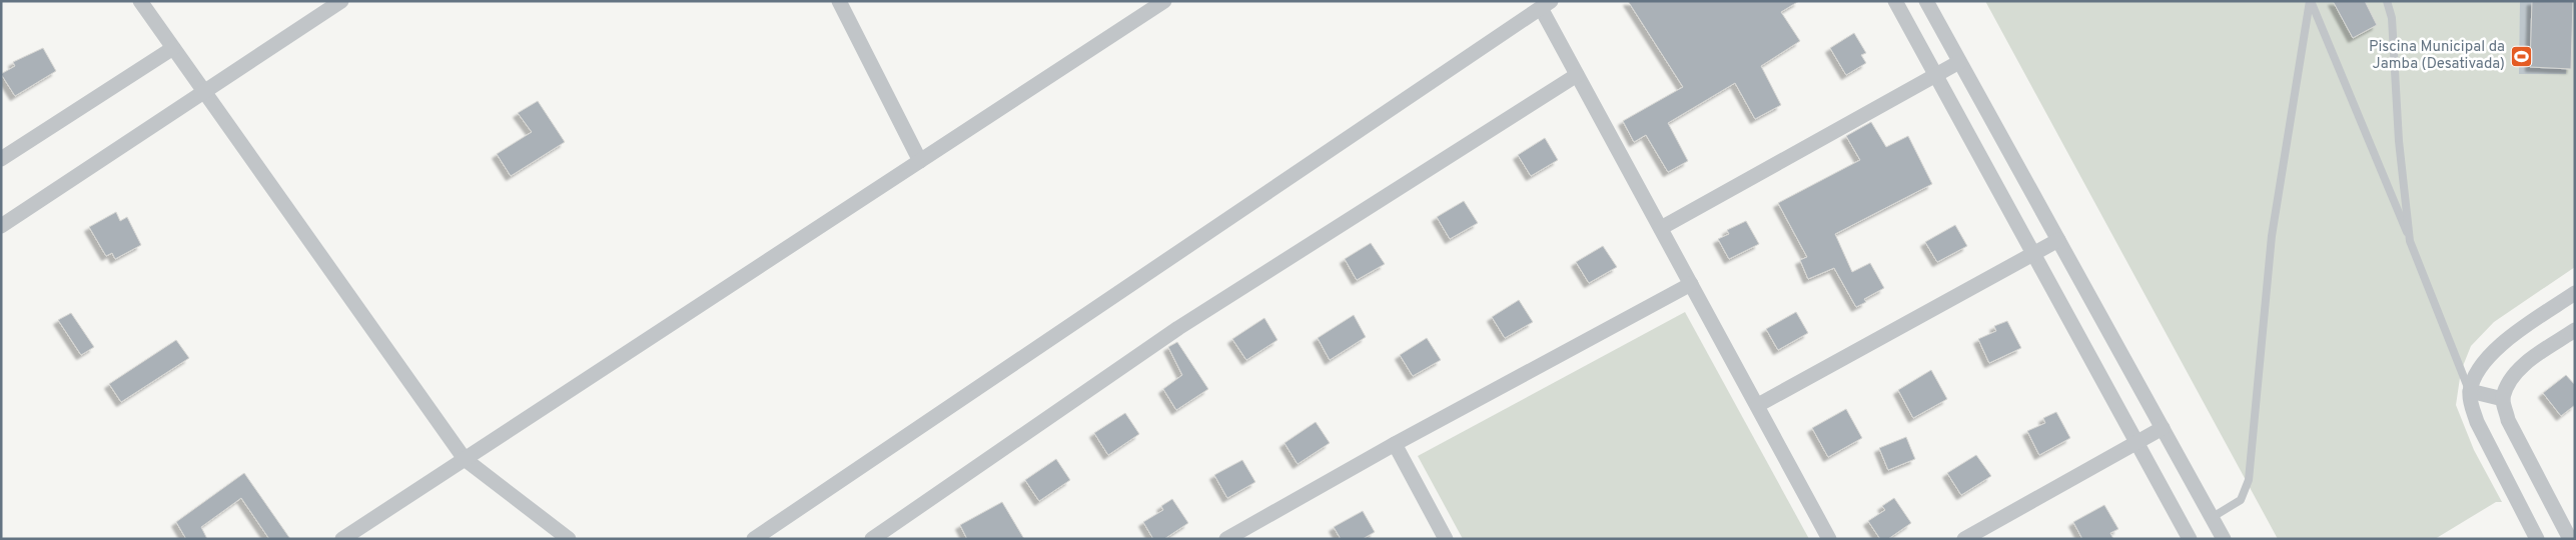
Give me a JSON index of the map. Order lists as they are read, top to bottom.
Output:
{
  "places": {
    "sports": ["Piscina Municipal da Jamba (Desativada)"]
  }
}
